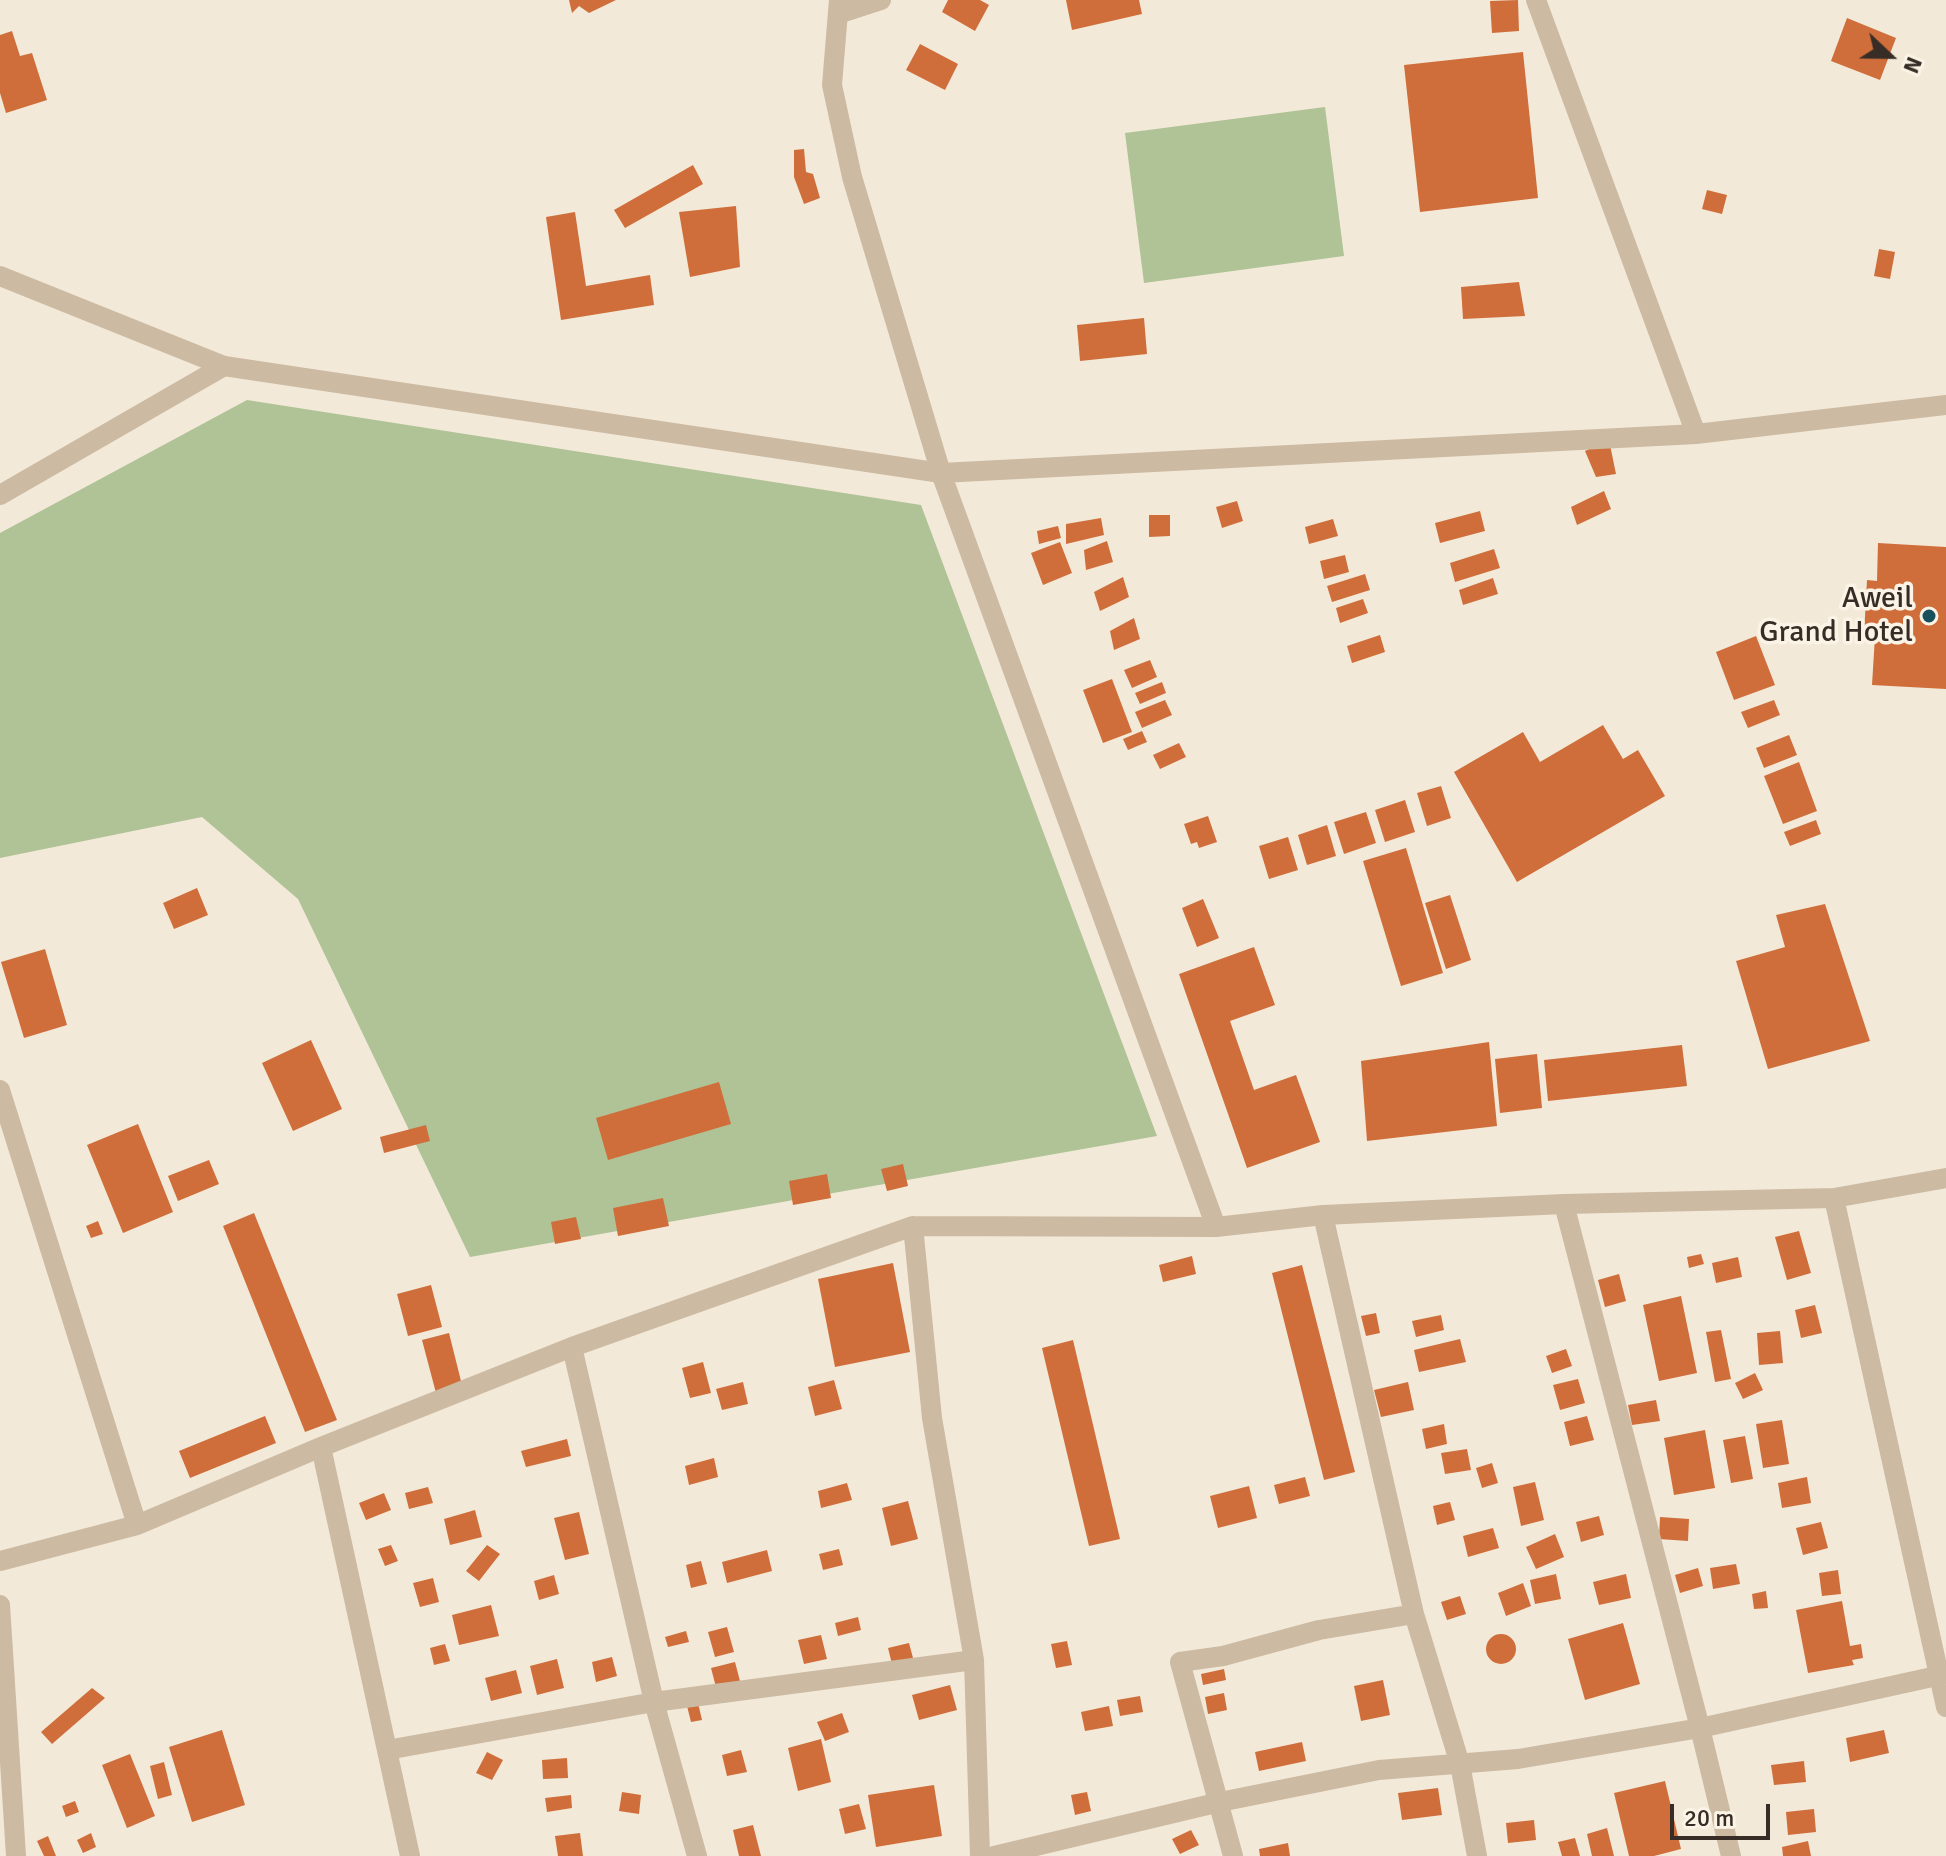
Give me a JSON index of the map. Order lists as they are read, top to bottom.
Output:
{
  "places": ["Aweil Grand Hotel"],
  "scale_bar": "20 m",
  "north": "right"
}
